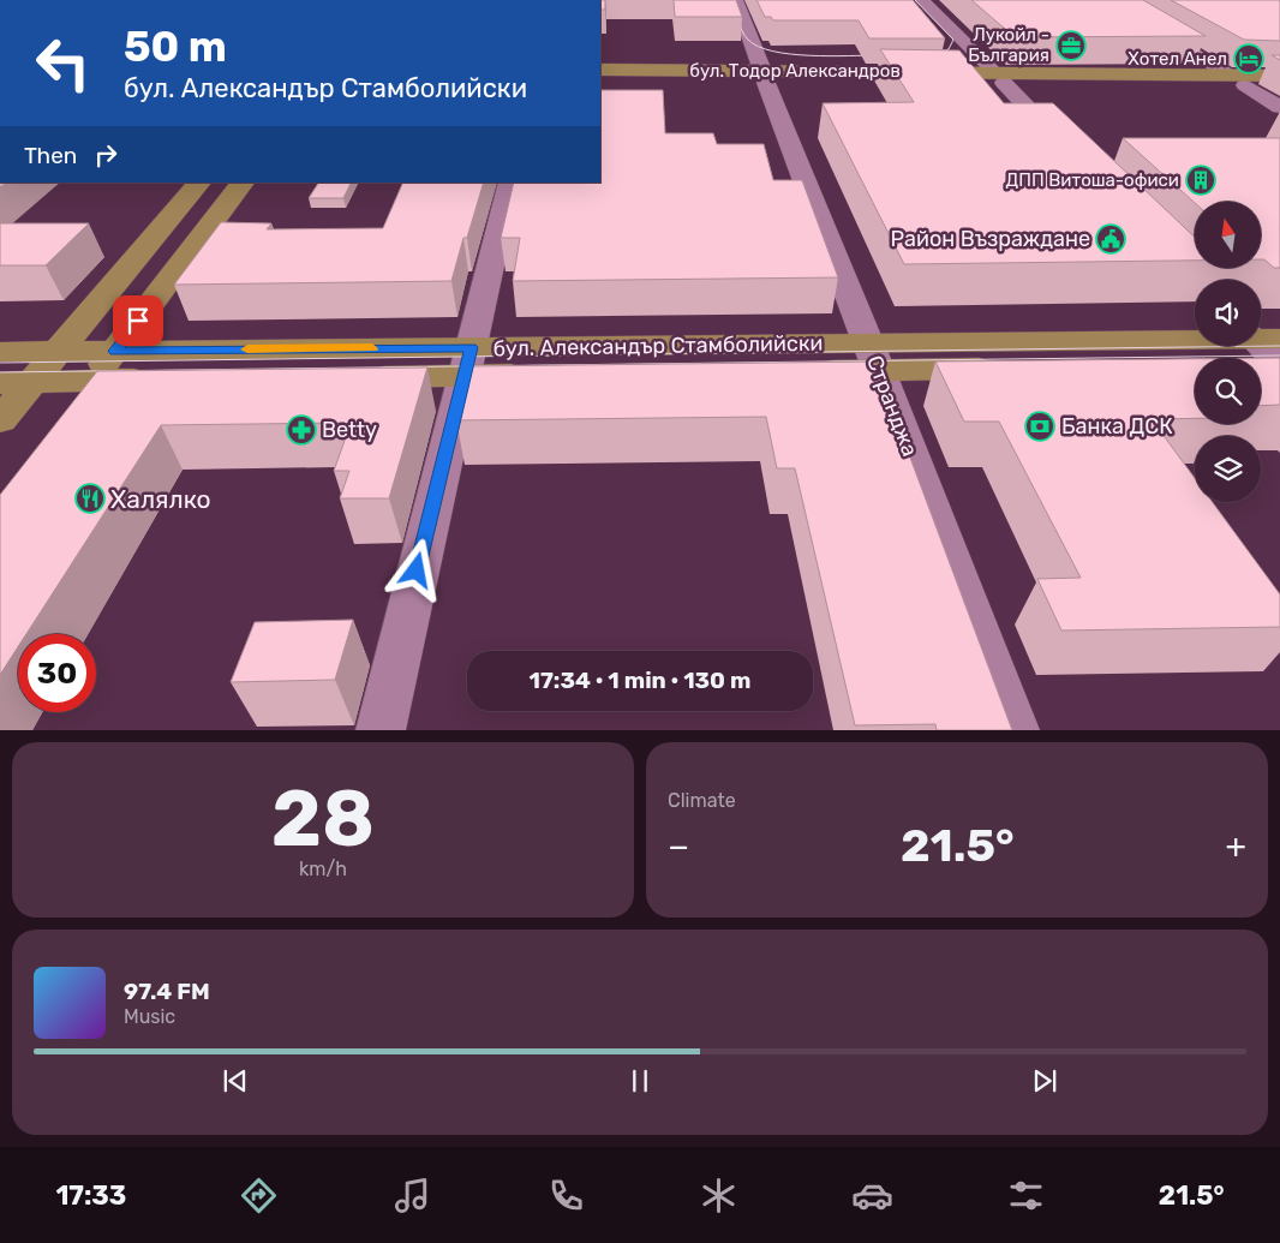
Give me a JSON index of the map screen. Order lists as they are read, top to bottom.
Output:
{
  "streets": {
    "main road": ["бул. Тодор Александров", "бул. Александър Стамболийски"],
    "street": ["Странджа"]
  },
  "crossings": [
    ["бул. Тодор Александров", "Странджа"],
    ["бул. Александър Стамболийски", "Странджа"]
  ],
  "places": {
    "office": ["Лукойл - България"],
    "hotel": ["Хотел Анел"],
    "building": ["ДПП Витоша-офиси"],
    "public building": ["Район Възраждане"],
    "bank": ["Банка ДСК"],
    "pharmacy": ["Betty"],
    "restaurant": ["Халялко"]
  },
  "north": "top",
  "page": {
    "turn": ["50 m", "бул. Александър Стамболийски"],
    "then": "Then",
    "limit": "30",
    "trip": "17:34 · 1 min · 130 m",
    "tile": [
      ["28", "km/h"],
      "Climate"
    ],
    "heat": ["−", "21.5°", "+"],
    "song": ["97.4 FM", "Music"],
    "tabs": ["17:33", "21.5°"]
  }
}
